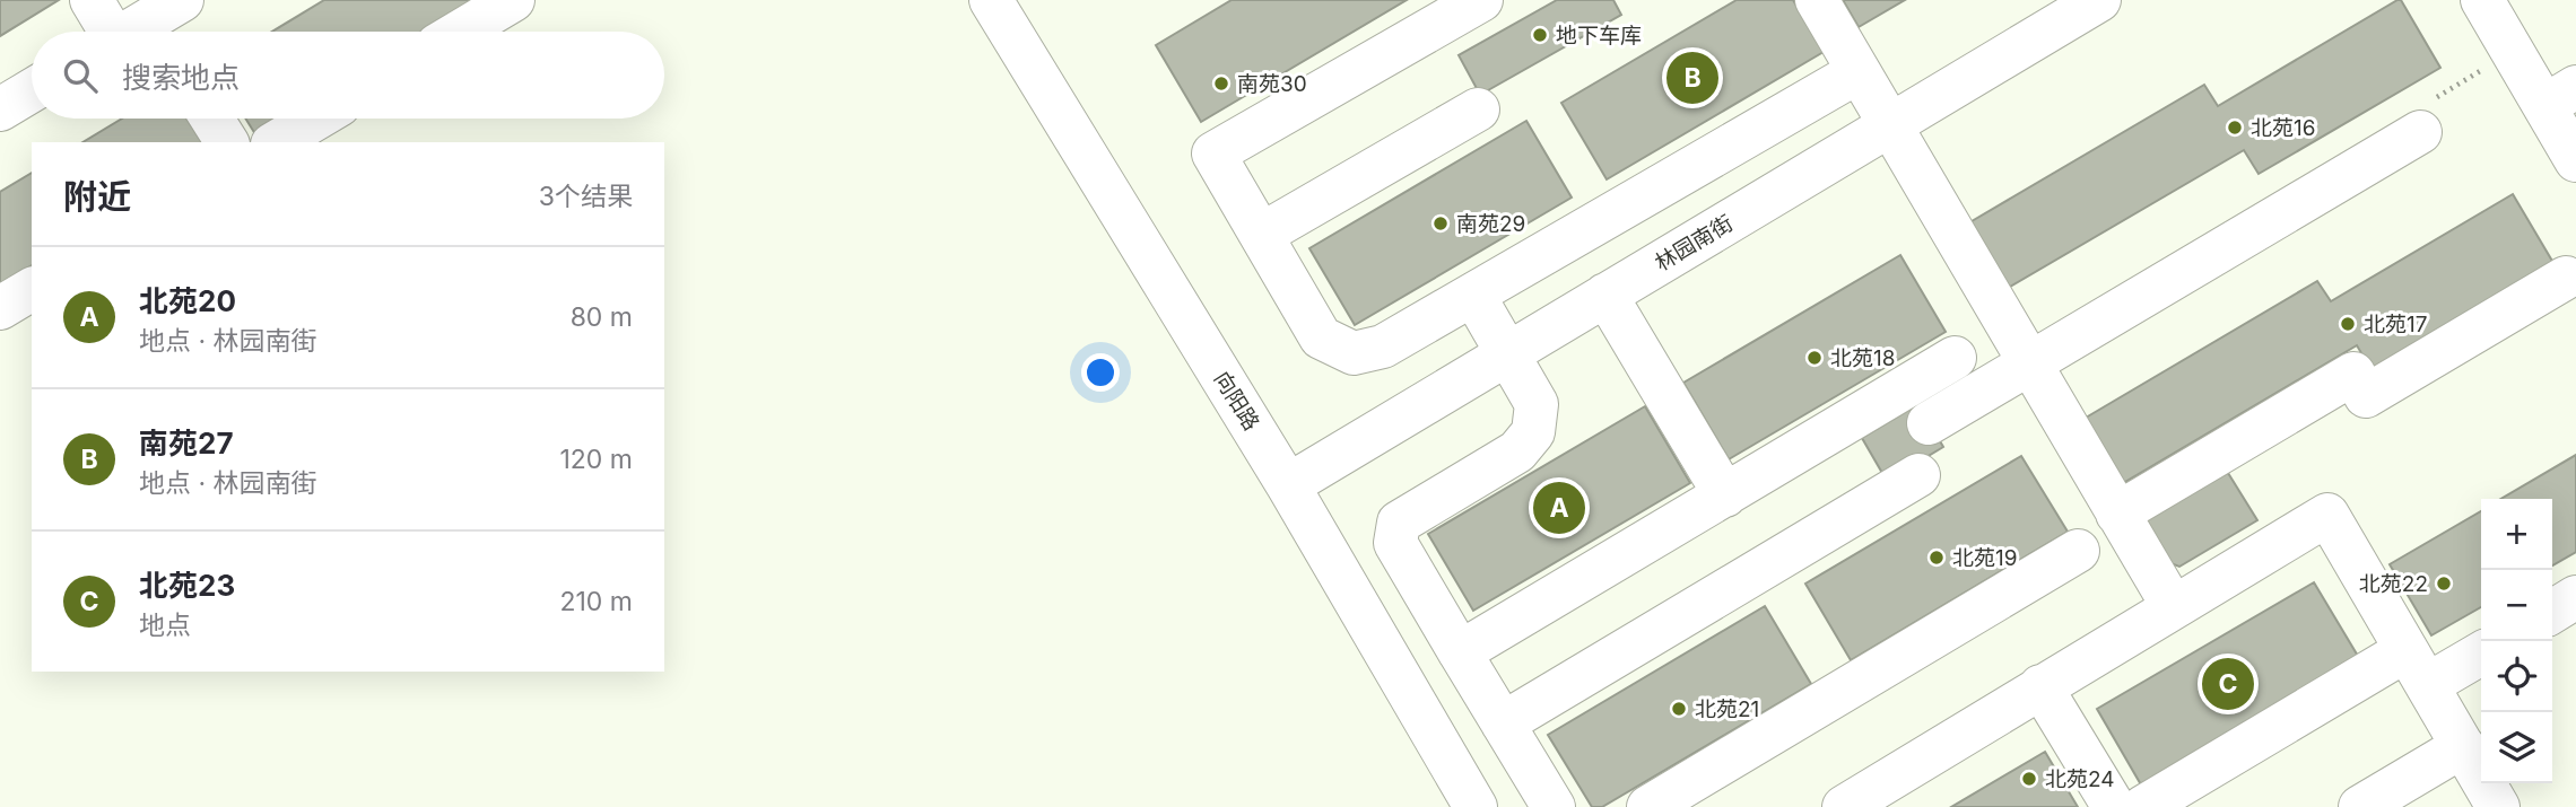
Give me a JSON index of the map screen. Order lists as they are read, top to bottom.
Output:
{
  "streets": {
    "street": ["林园南街", "向阳路"]
  },
  "crossings": [
    ["林园南街", "向阳路"]
  ],
  "places": [
    "地下车库",
    "南苑30",
    "北苑16",
    "南苑29",
    "北苑17",
    "北苑18",
    "北苑19",
    "北苑22",
    "北苑21",
    "北苑24"
  ],
  "page": {
    "search": "搜索地点",
    "pins": ["B", "A", "C"],
    "heading": ["附近", "3个结果"],
    "list": [
      {
        "mark": "A",
        "name": "北苑20",
        "note": "地点 · 林园南街",
        "value": "80 m"
      },
      {
        "mark": "B",
        "name": "南苑27",
        "note": "地点 · 林园南街",
        "value": "120 m"
      },
      {
        "mark": "C",
        "name": "北苑23",
        "note": "地点",
        "value": "210 m"
      }
    ],
    "map_buttons": ["+", "−"]
  }
}
